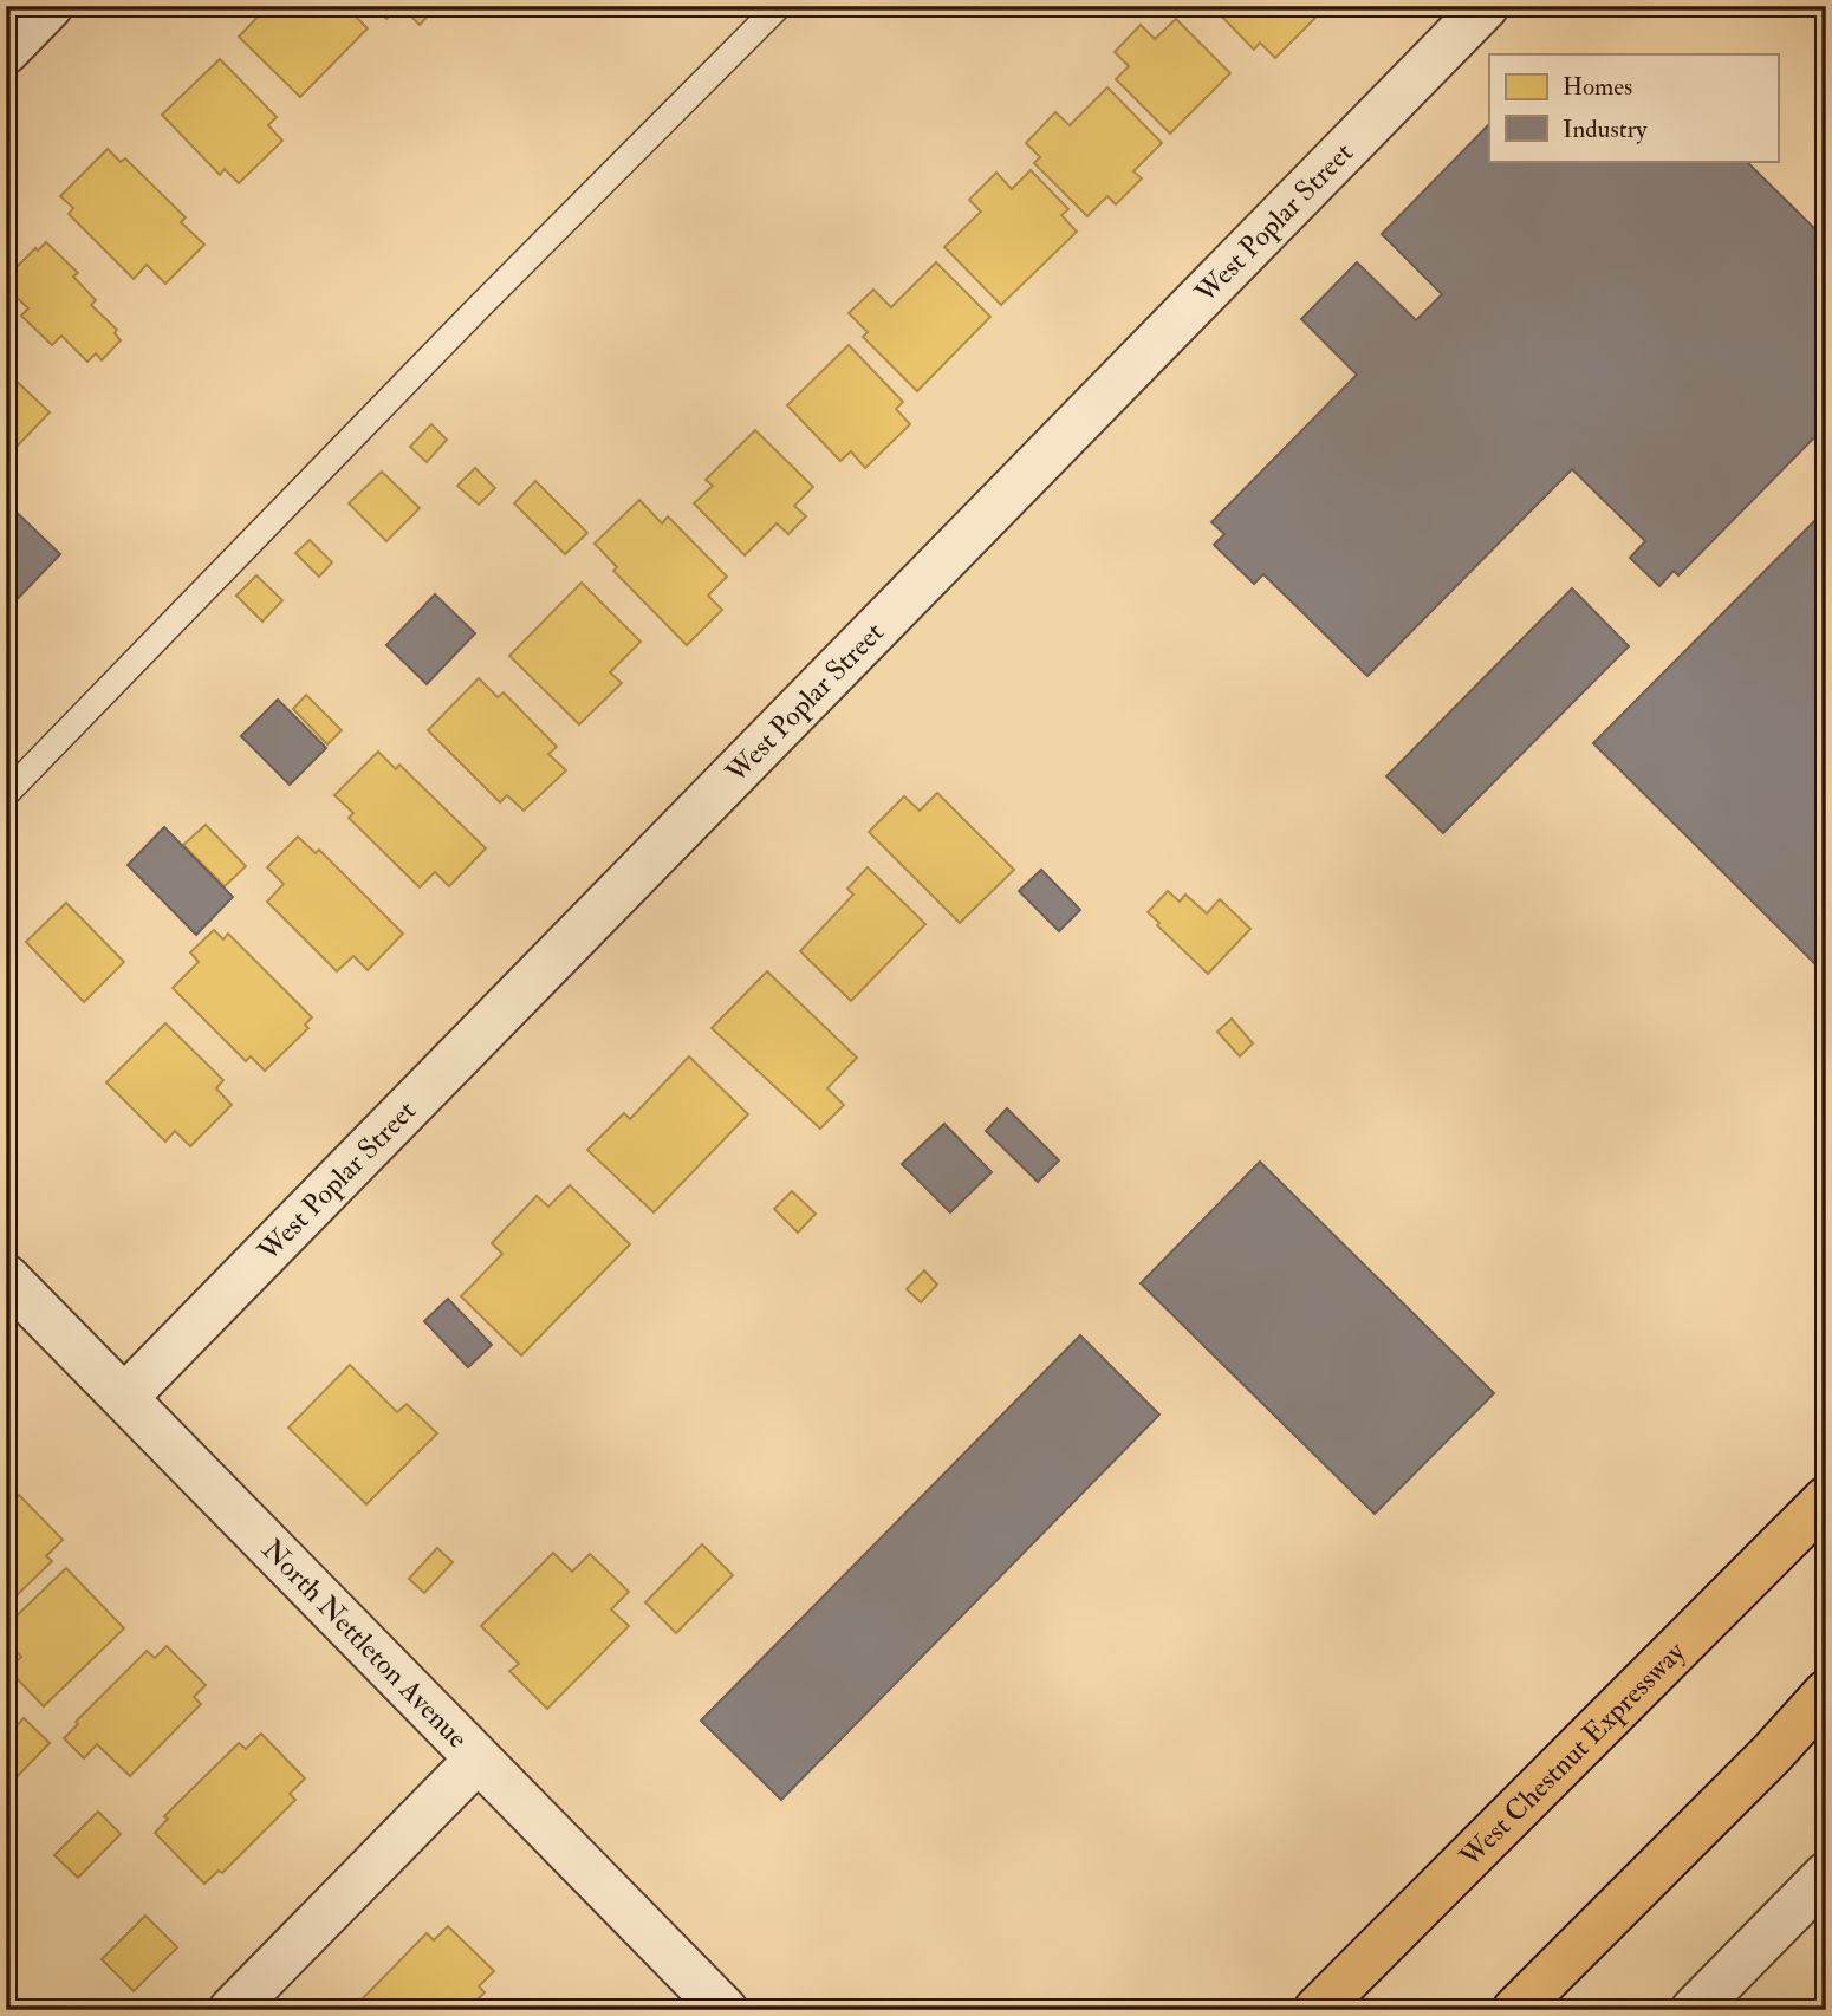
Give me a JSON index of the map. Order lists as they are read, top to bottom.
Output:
{
  "streets": {
    "main road": ["West Chestnut Expressway"],
    "street": ["West Poplar Street", "North Nettleton Avenue"]
  },
  "crossings": [
    ["West Poplar Street", "North Nettleton Avenue"]
  ],
  "legend": ["Homes", "Industry"]
}
